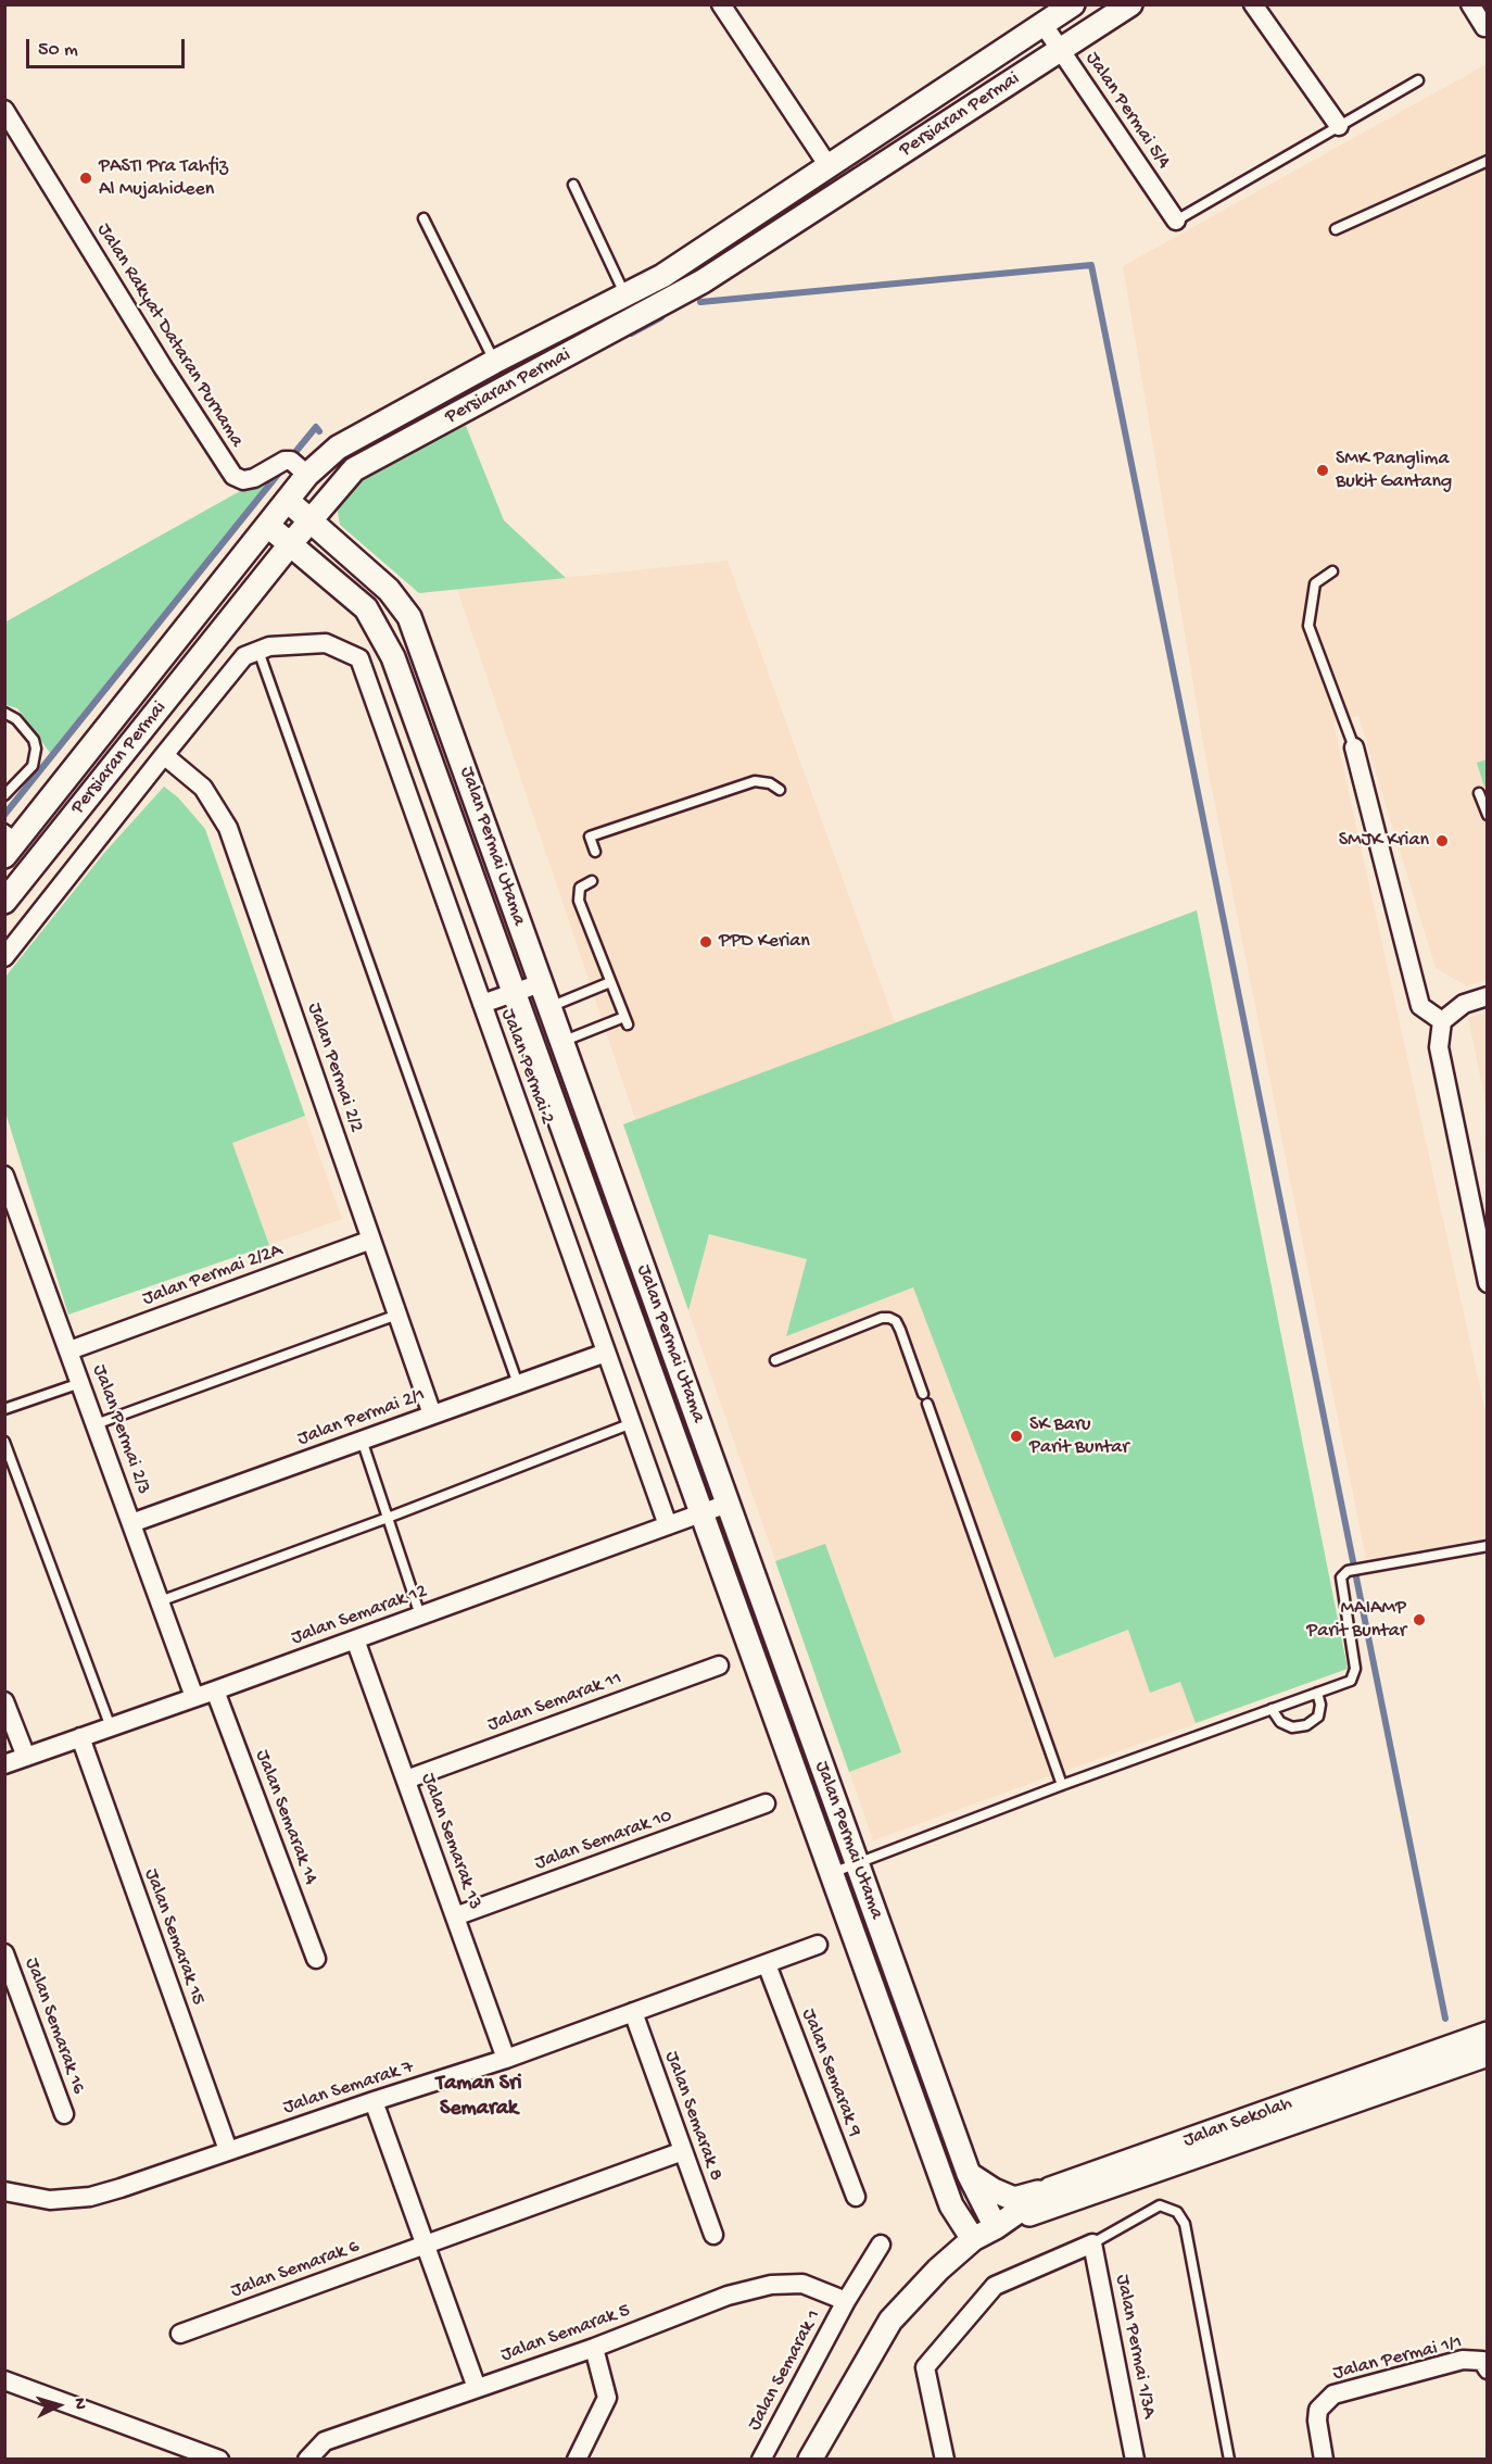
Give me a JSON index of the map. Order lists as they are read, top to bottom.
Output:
{
  "streets": {
    "street": [
      "Jalan Permai 5/4",
      "Persiaran Permai",
      "Jalan Rakyat Dataran Purnama",
      "Jalan Permai Utama",
      "Jalan Permai 2",
      "Jalan Permai 2/2",
      "Jalan Permai 2/2A",
      "Jalan Permai 2/1",
      "Jalan Permai 2/3",
      "Jalan Semarak 12",
      "Jalan Semarak 11",
      "Jalan Semarak 14",
      "Jalan Semarak 10",
      "Jalan Semarak 13",
      "Jalan Semarak 15",
      "Jalan Semarak 16",
      "Jalan Semarak 9",
      "Jalan Semarak 7",
      "Jalan Semarak 8",
      "Jalan Sekolah",
      "Jalan Semarak 6",
      "Jalan Semarak 5",
      "Jalan Permai 1/3A",
      "Jalan Permai 1/1",
      "Jalan Semarak 1"
    ]
  },
  "crossings": [
    ["Jalan Permai 5/4", "Persiaran Permai"],
    ["Persiaran Permai", "Jalan Rakyat Dataran Purnama"],
    ["Persiaran Permai", "Jalan Permai Utama"],
    ["Jalan Permai Utama", "Jalan Semarak 12"],
    ["Jalan Permai Utama", "Jalan Sekolah"],
    ["Jalan Permai 2", "Jalan Permai 2/1"],
    ["Jalan Permai 2", "Jalan Semarak 12"],
    ["Jalan Permai 2/2", "Jalan Permai 2/2A"],
    ["Jalan Permai 2/2", "Jalan Permai 2/1"],
    ["Jalan Permai 2/2A", "Jalan Permai 2/3"],
    ["Jalan Permai 2/1", "Jalan Permai 2/3"],
    ["Jalan Permai 2/3", "Jalan Semarak 12"],
    ["Jalan Semarak 12", "Jalan Semarak 14"],
    ["Jalan Semarak 12", "Jalan Semarak 13"],
    ["Jalan Semarak 12", "Jalan Semarak 15"],
    ["Jalan Semarak 11", "Jalan Semarak 13"],
    ["Jalan Semarak 10", "Jalan Semarak 13"],
    ["Jalan Semarak 13", "Jalan Semarak 7"],
    ["Jalan Semarak 15", "Jalan Semarak 7"],
    ["Jalan Semarak 9", "Jalan Semarak 7"],
    ["Jalan Semarak 7", "Jalan Semarak 8"],
    ["Jalan Semarak 8", "Jalan Semarak 6"],
    ["Jalan Semarak 5", "Jalan Semarak 1"]
  ],
  "districts": ["Taman Sri Semarak"],
  "places": [
    "PASTI Pra Tahfiz Al Mujahideen",
    "SMK Panglima Bukit Gantang",
    "SMJK Krian",
    "PPD Kerian",
    "SK Baru Parit Buntar",
    "MAIAMP Parit Buntar"
  ],
  "scale_bar": "50 m",
  "north": "right"
}
